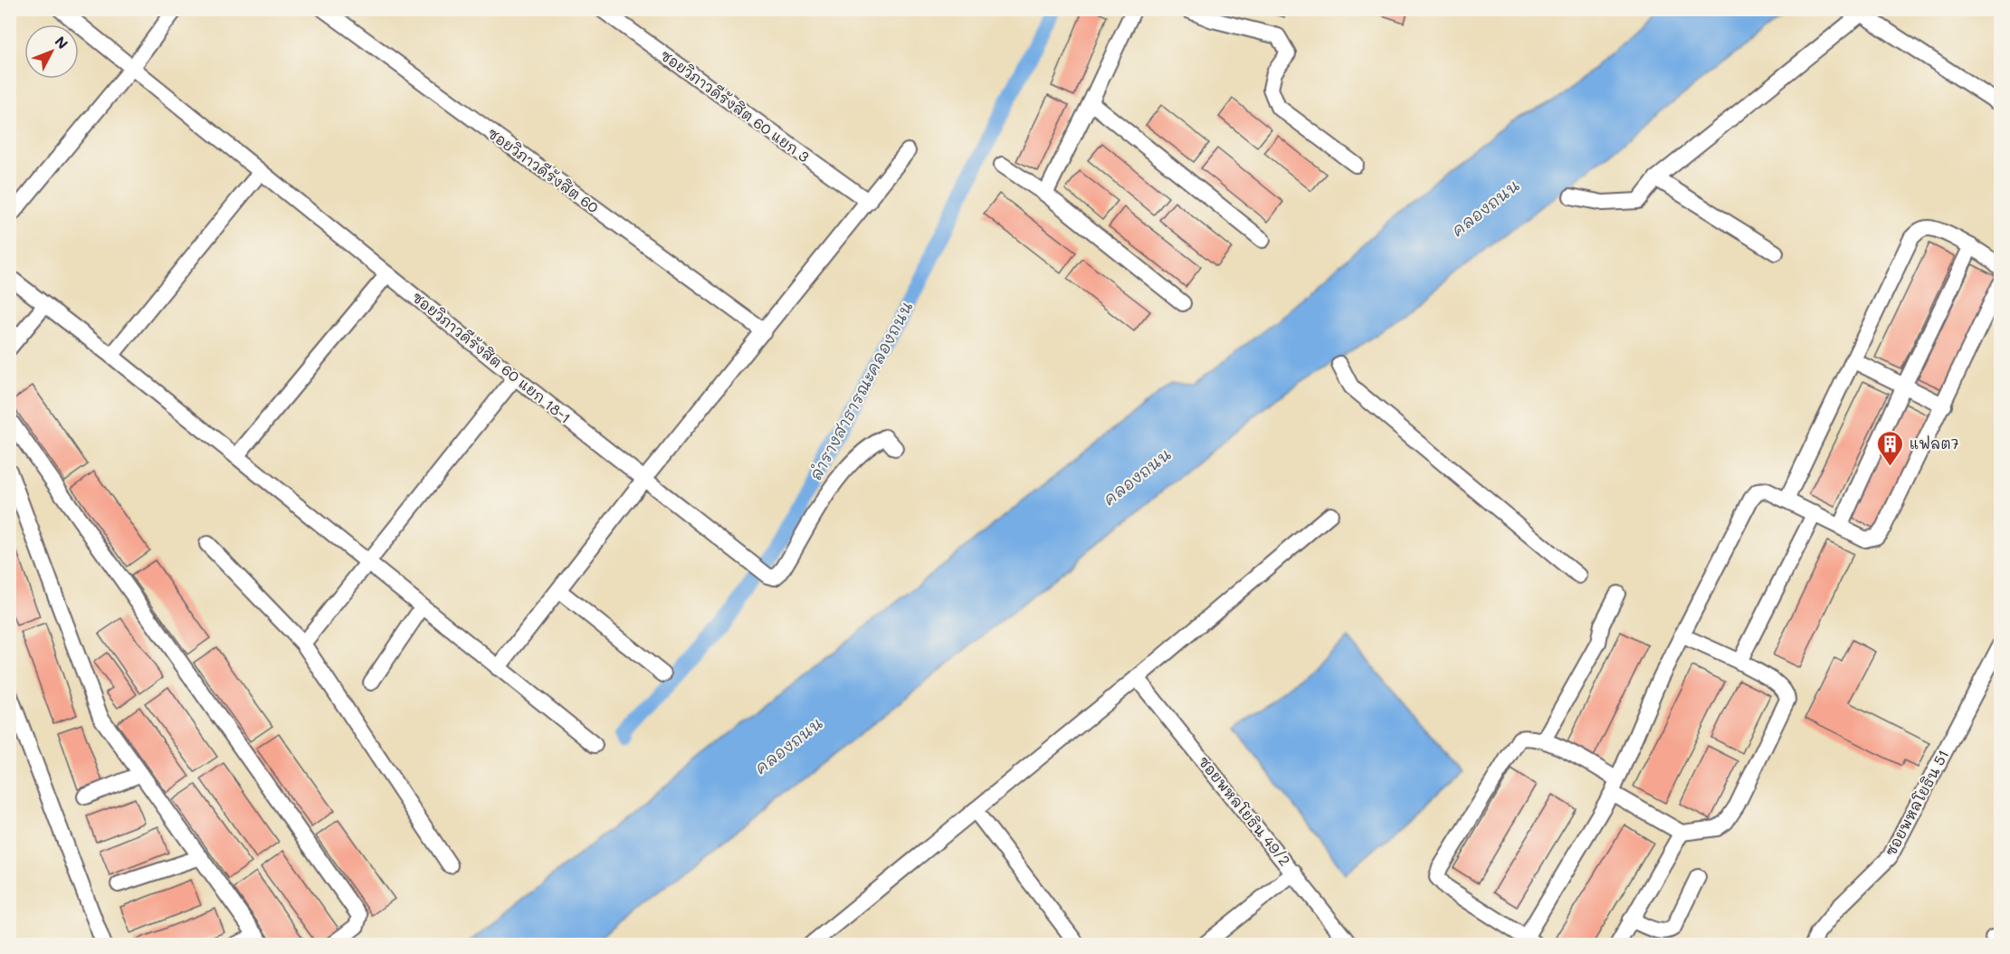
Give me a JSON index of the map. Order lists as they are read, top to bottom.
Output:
{
  "streets": {
    "street": [
      "ซอยวิภาวดีรังสิต 60 แยก 3",
      "ซอยวิภาวดีรังสิต 60",
      "ซอยวิภาวดีรังสิต 60 แยก 18-1",
      "ซอยพหลโยธิน 51",
      "ซอยพหลโยธิน 49/2"
    ]
  },
  "water": ["คลองถนน", "ลำรางสาธารณะคลองถนน"],
  "places": {
    "building": ["แฟลต7"]
  },
  "north": "top right"
}
